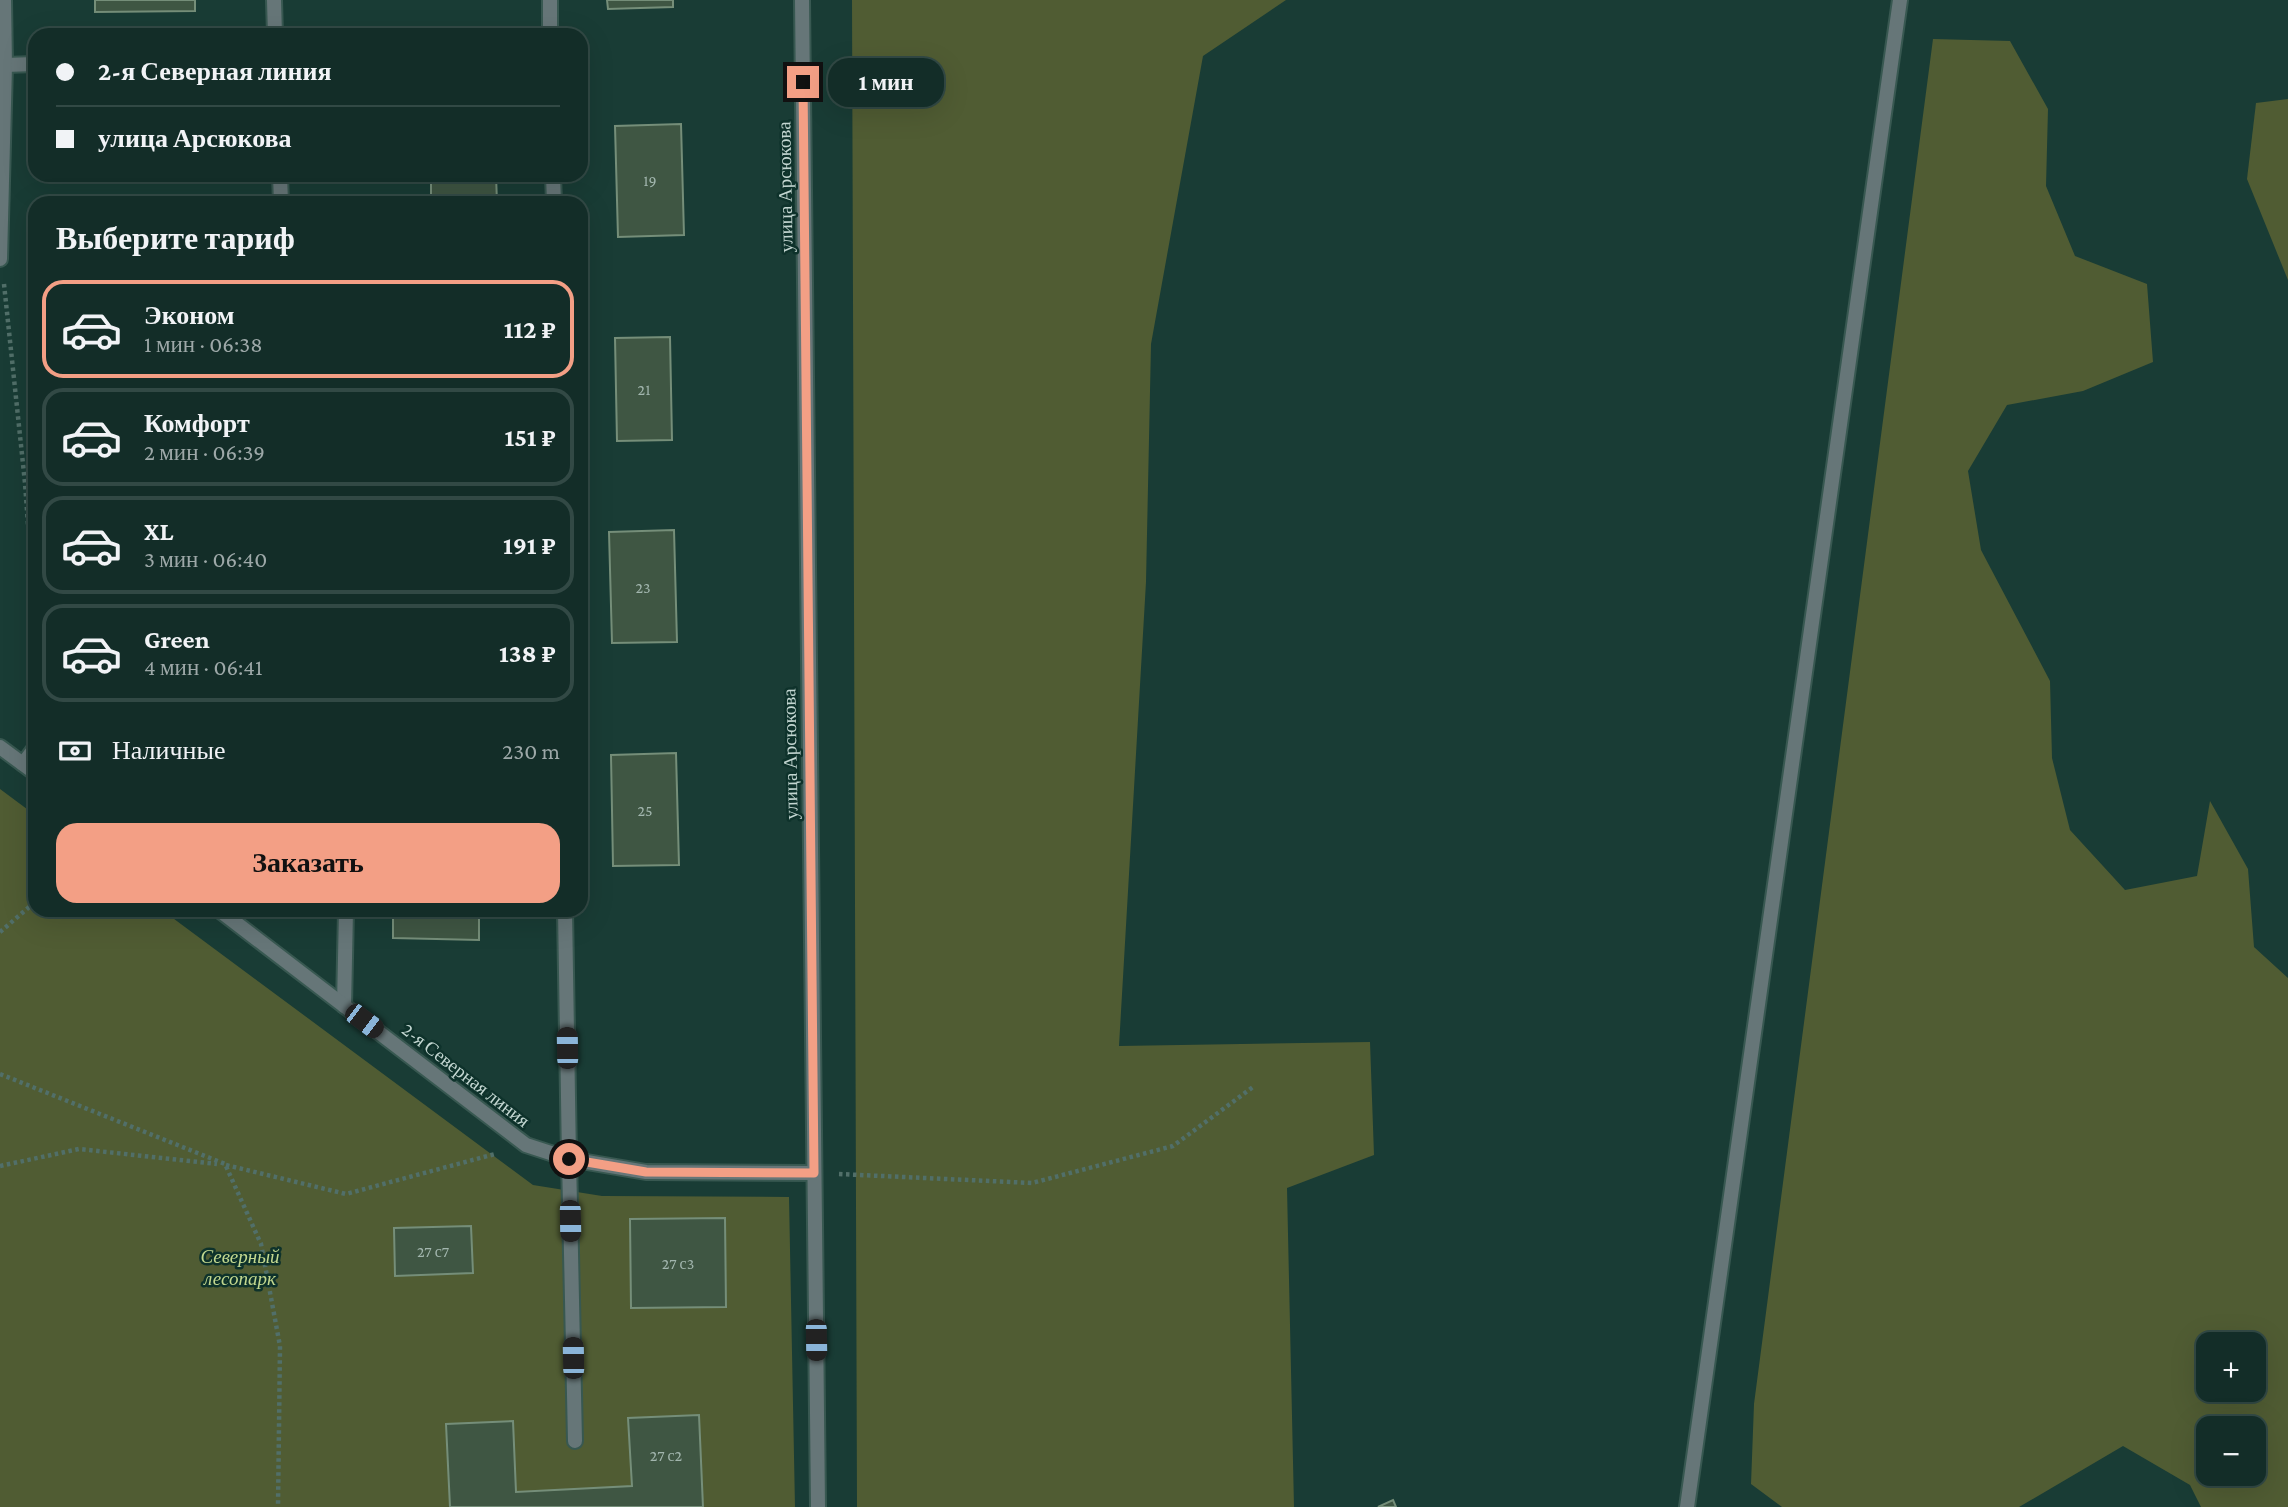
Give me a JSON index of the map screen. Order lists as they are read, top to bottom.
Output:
{
  "streets": {
    "street": ["улица Арсюкова", "2-я Северная линия"]
  },
  "crossings": [
    ["улица Арсюкова", "2-я Северная линия"]
  ],
  "parks": ["Северный лесопарк"],
  "house_numbers": [
    "19",
    "21",
    "23",
    "25",
    "27 с7",
    "27 с3",
    "27 с2"
  ],
  "page": {
    "banner": ["2-я Северная линия", "улица Арсюкова"],
    "bubble": "1 мин",
    "heading": "Выберите тариф",
    "list": [
      {
        "name": "Эконом",
        "note": "1 мин · 06:38",
        "value": "112 ₽"
      },
      {
        "name": "Комфорт",
        "note": "2 мин · 06:39",
        "value": "151 ₽"
      },
      {
        "name": "XL",
        "note": "3 мин · 06:40",
        "value": "191 ₽"
      },
      {
        "name": "Green",
        "note": "4 мин · 06:41",
        "value": "138 ₽"
      }
    ],
    "pay": ["Наличные", "230 m"],
    "buttons": "Заказать",
    "map_buttons": ["+", "−"]
  }
}
